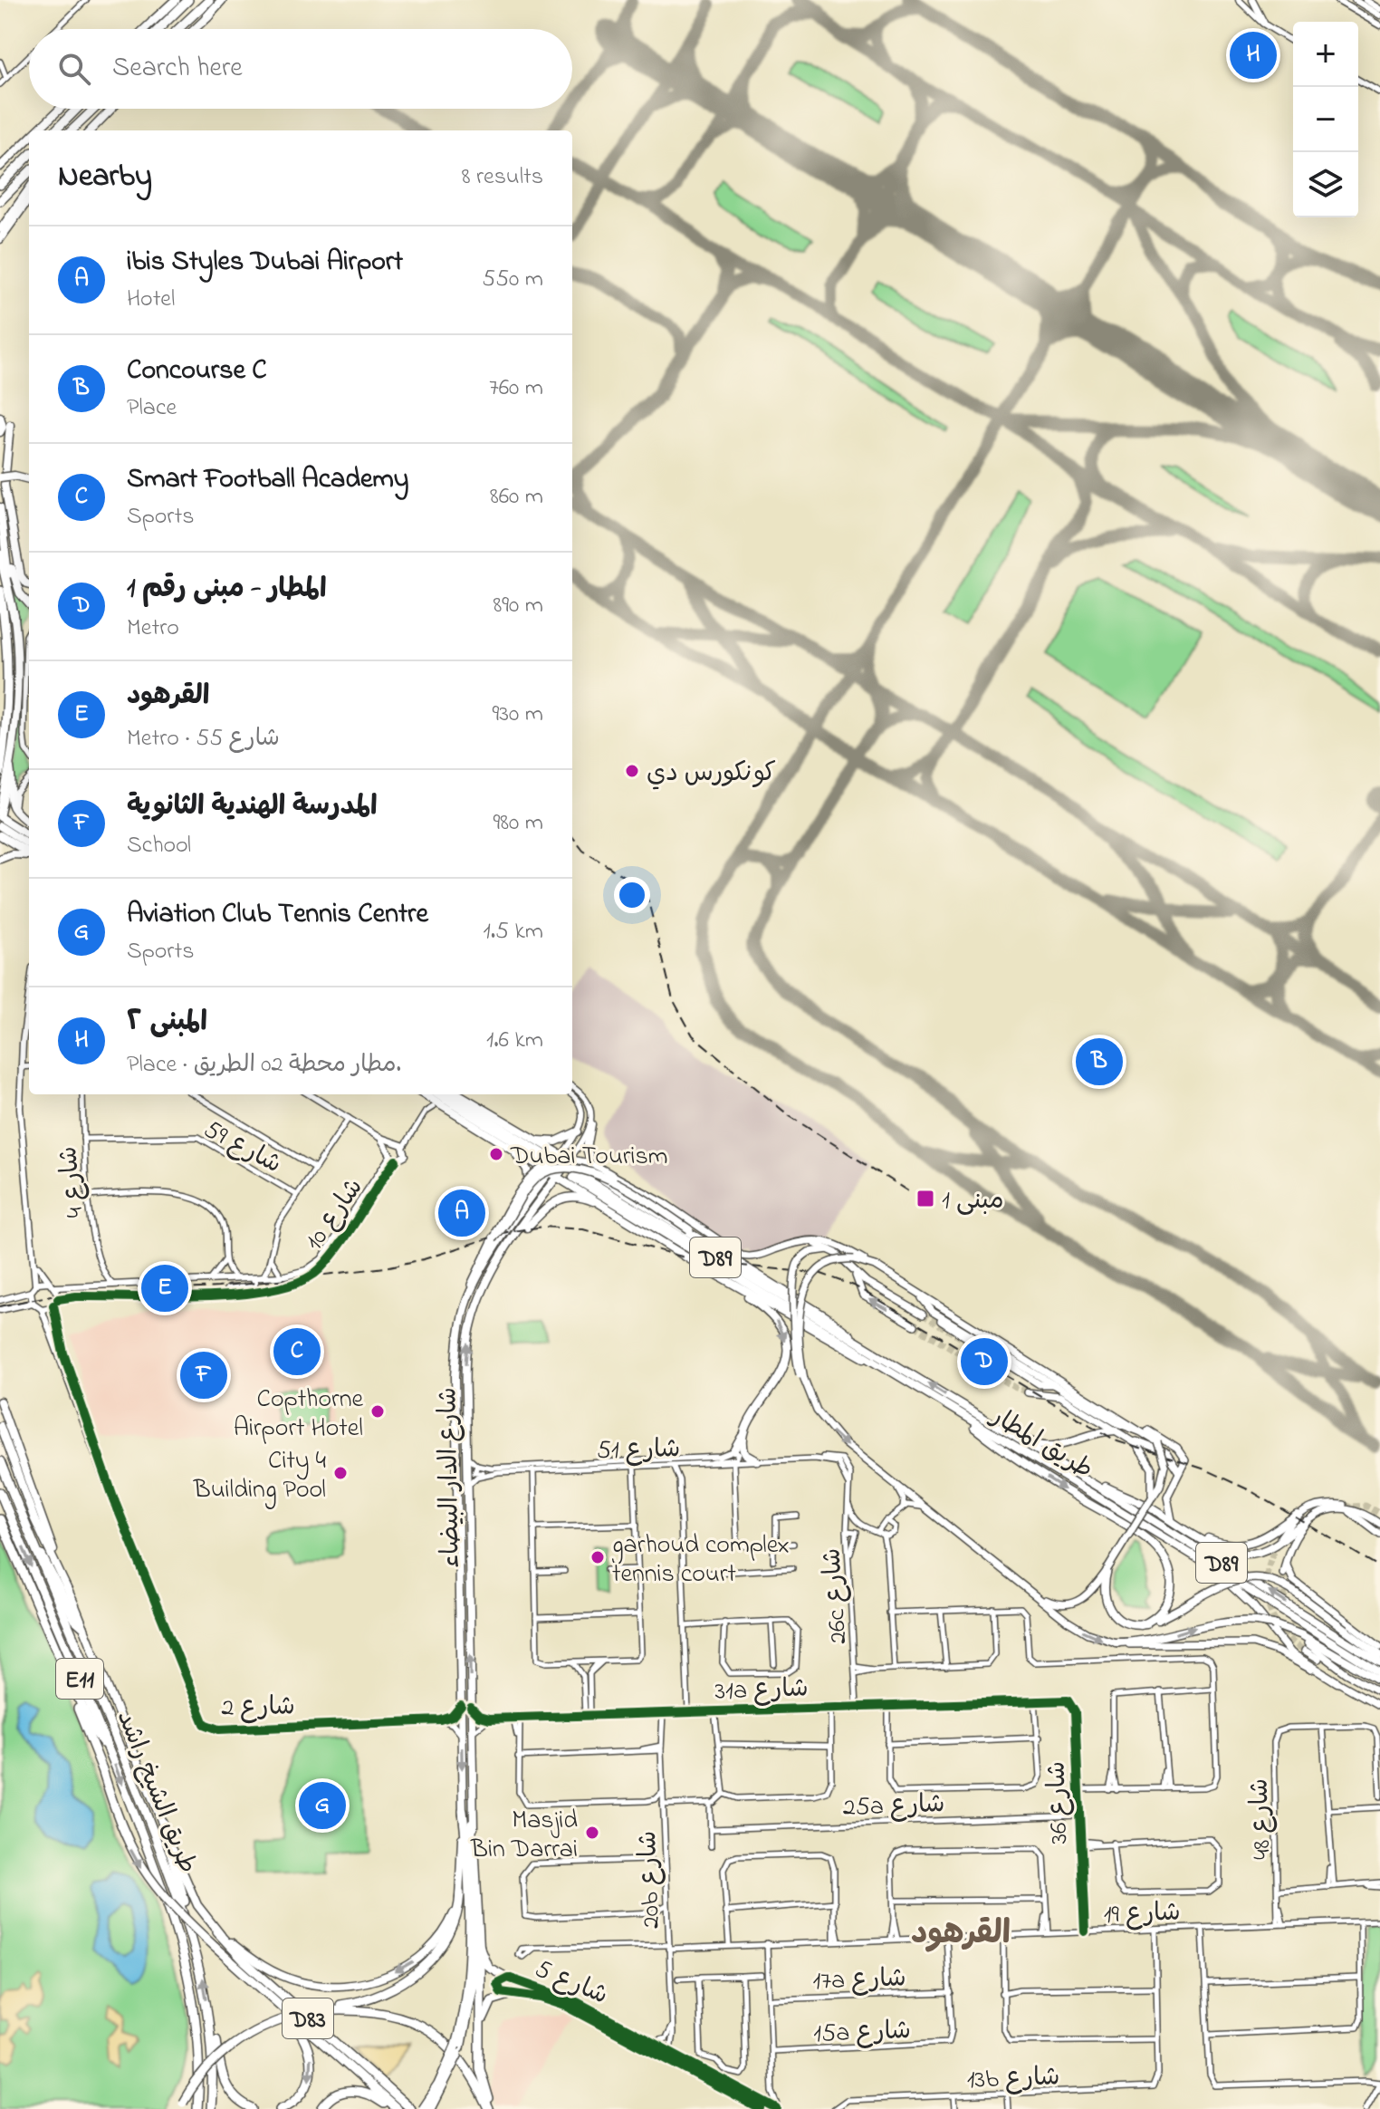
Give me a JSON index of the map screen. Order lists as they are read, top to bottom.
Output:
{
  "streets": {
    "highway": ["E11", "طريق الشيخ راشد", "D83"],
    "main road": ["D89", "طريق المطار", "شارع الدار البيضاء"],
    "street": [
      "شارع 59",
      "شارع 4",
      "شارع 10",
      "شارع 51",
      "26c شارع",
      "31a شارع",
      "شارع 2",
      "شارع 36",
      "25a شارع",
      "شارع 48",
      "20b شارع",
      "شارع 19",
      "17a شارع",
      "شارع 5",
      "15a شارع",
      "13b شارع"
    ]
  },
  "crossings": [
    ["شارع 59", "شارع 4"],
    ["شارع 51", "شارع الدار البيضاء"],
    ["شارع 51", "26c شارع"],
    ["26c شارع", "31a شارع"],
    ["31a شارع", "شارع 36"],
    ["31a شارع", "20b شارع"],
    ["شارع 36", "25a شارع"],
    ["شارع 36", "شارع 19"],
    ["شارع 48", "شارع 19"],
    ["20b شارع", "شارع 19"],
    ["20b شارع", "شارع 5"],
    ["17a شارع", "15a شارع"]
  ],
  "districts": ["القرهود"],
  "places": {
    "other": [
      "كونكورس دي",
      "Dubai Tourism",
      "Copthorne Airport Hotel",
      "City 4 Building Pool",
      "garhoud complex tennis court",
      "Masjid Bin Darrai"
    ],
    "transit": ["مبنى 1"]
  },
  "page": {
    "map_buttons": ["+", "−"],
    "pins": [
      "H",
      "B",
      "A",
      "E",
      "C",
      "D",
      "F",
      "G"
    ],
    "search": "Search here",
    "heading": ["Nearby", "8 results"],
    "list": [
      {
        "mark": "A",
        "name": "ibis Styles Dubai Airport",
        "note": "Hotel",
        "value": "550 m"
      },
      {
        "mark": "B",
        "name": "Concourse C",
        "note": "Place",
        "value": "760 m"
      },
      {
        "mark": "C",
        "name": "Smart Football Academy",
        "note": "Sports",
        "value": "860 m"
      },
      {
        "mark": "D",
        "name": "المطار - مبنى رقم 1",
        "note": "Metro",
        "value": "890 m"
      },
      {
        "mark": "E",
        "name": "القرهود",
        "note": "Metro · شارع 55",
        "value": "930 m"
      },
      {
        "mark": "F",
        "name": "المدرسة الهندية الثانوية",
        "note": "School",
        "value": "980 m"
      },
      {
        "mark": "G",
        "name": "Aviation Club Tennis Centre",
        "note": "Sports",
        "value": "1.5 km"
      },
      {
        "mark": "H",
        "name": "المبنى ٢",
        "note": "Place · مطار محطة 02 الطريق.",
        "value": "1.6 km"
      }
    ]
  }
}
